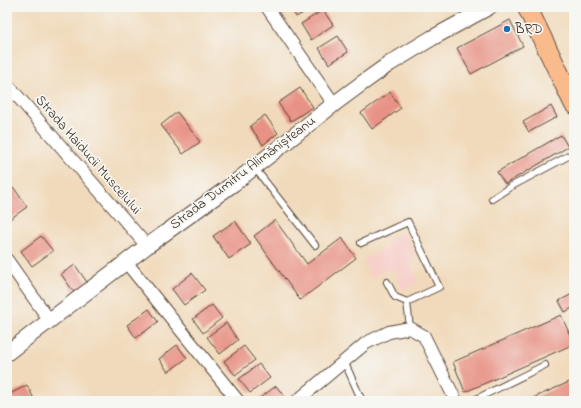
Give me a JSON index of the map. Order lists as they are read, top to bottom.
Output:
{
  "streets": {
    "street": ["Strada Haiducii Muscelului", "Strada Dumitru Alimănișteanu"]
  },
  "crossings": [
    ["Strada Haiducii Muscelului", "Strada Dumitru Alimănișteanu"]
  ],
  "places": ["BRD"]
}
